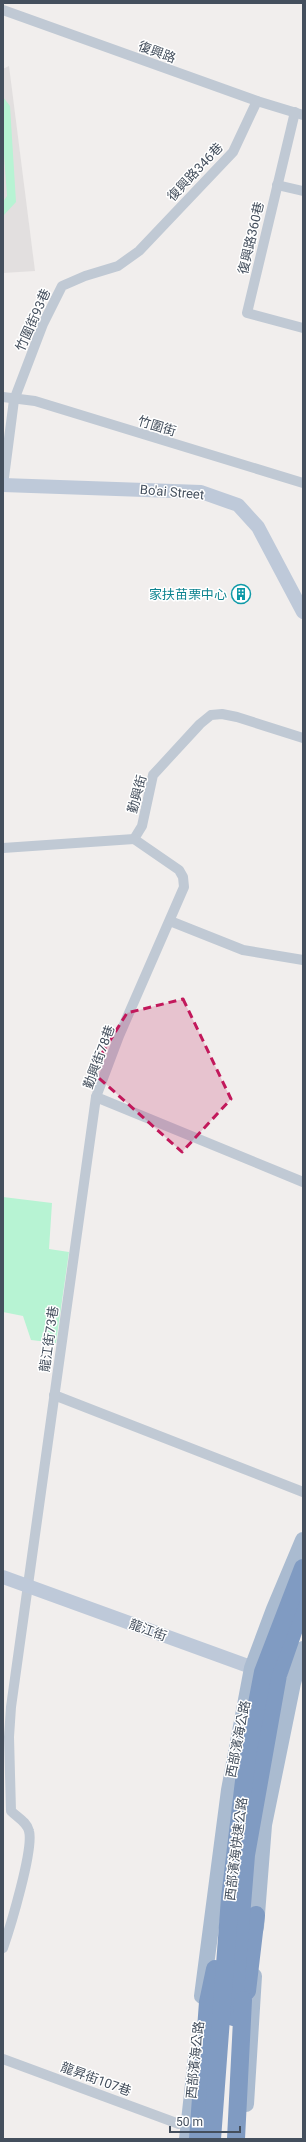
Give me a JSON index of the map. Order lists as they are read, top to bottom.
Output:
{
  "streets": {
    "highway": ["西部濱海快速公路"],
    "main road": ["西部濱海公路"],
    "street": [
      "復興路",
      "復興路346巷",
      "復興路360巷",
      "竹圍街93巷",
      "竹圍街",
      "Bo'ai Street",
      "勤興街",
      "勤興街78巷",
      "龍江街73巷",
      "龍江街",
      "龍昇街107巷"
    ]
  },
  "crossings": [
    ["復興路", "復興路346巷"],
    ["復興路", "復興路360巷"],
    ["復興路346巷", "竹圍街93巷"],
    ["竹圍街93巷", "竹圍街"],
    ["竹圍街93巷", "Bo'ai Street"],
    ["勤興街", "勤興街78巷"],
    ["勤興街78巷", "龍江街73巷"],
    ["龍江街73巷", "龍江街"],
    ["龍江街", "西部濱海公路"],
    ["龍江街", "西部濱海快速公路"],
    ["西部濱海公路", "西部濱海快速公路"]
  ],
  "places": {
    "building": ["家扶苗栗中心"]
  },
  "scale_bar": "50 m"
}
